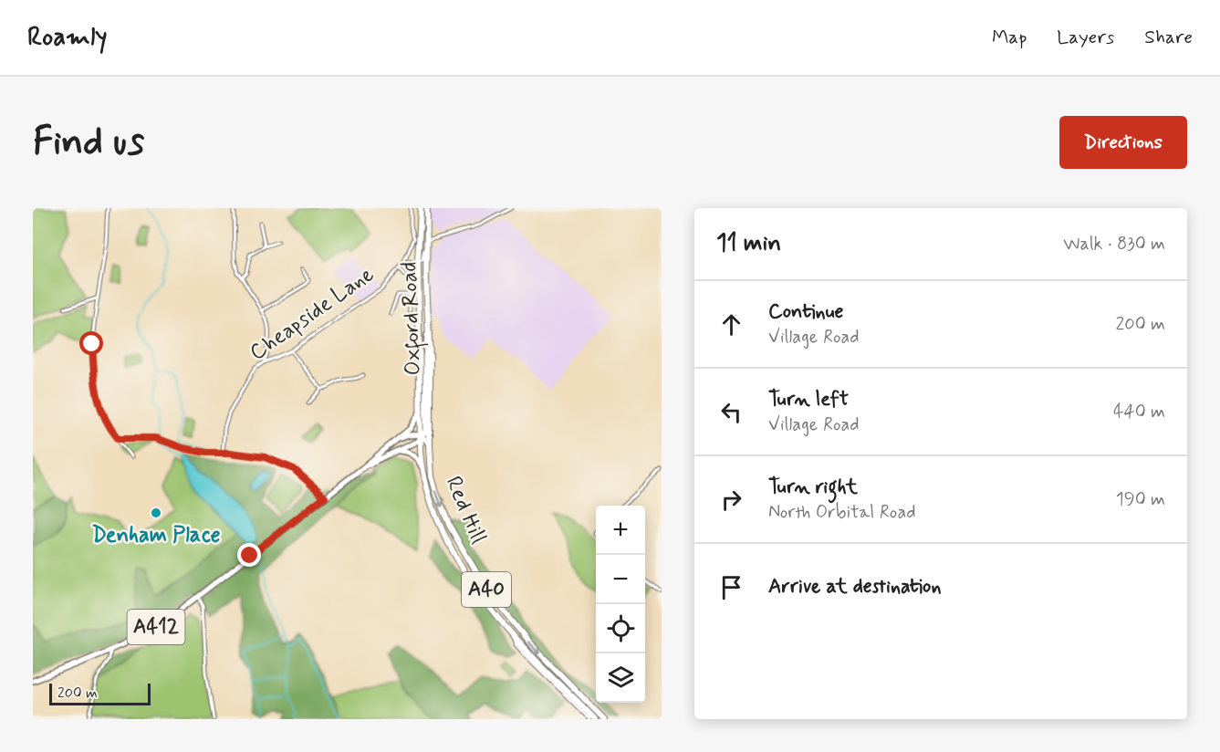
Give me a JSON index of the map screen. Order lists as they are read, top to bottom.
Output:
{
  "streets": {
    "highway": ["Oxford Road", "Red Hill", "A40"],
    "main road": ["A412"],
    "street": ["Cheapside Lane"]
  },
  "crossings": [
    ["Oxford Road", "Red Hill"],
    ["Oxford Road", "A40"],
    ["Red Hill", "A40"],
    ["Red Hill", "A412"],
    ["A40", "A412"]
  ],
  "places": ["Denham Place"],
  "scale_bar": "200 m",
  "page": {
    "header": "Roamly",
    "nav": ["Map", "Layers", "Share"],
    "buttons": "Directions",
    "title": "Find us",
    "heading": ["11 min", "Walk · 830 m"],
    "list": [
      ["Continue", "Village Road", "200 m"],
      ["Turn left", "Village Road", "440 m"],
      ["Turn right", "North Orbital Road", "190 m"],
      "Arrive at destination"
    ],
    "map_buttons": ["+", "−"],
    "scale": "200 m"
  }
}
